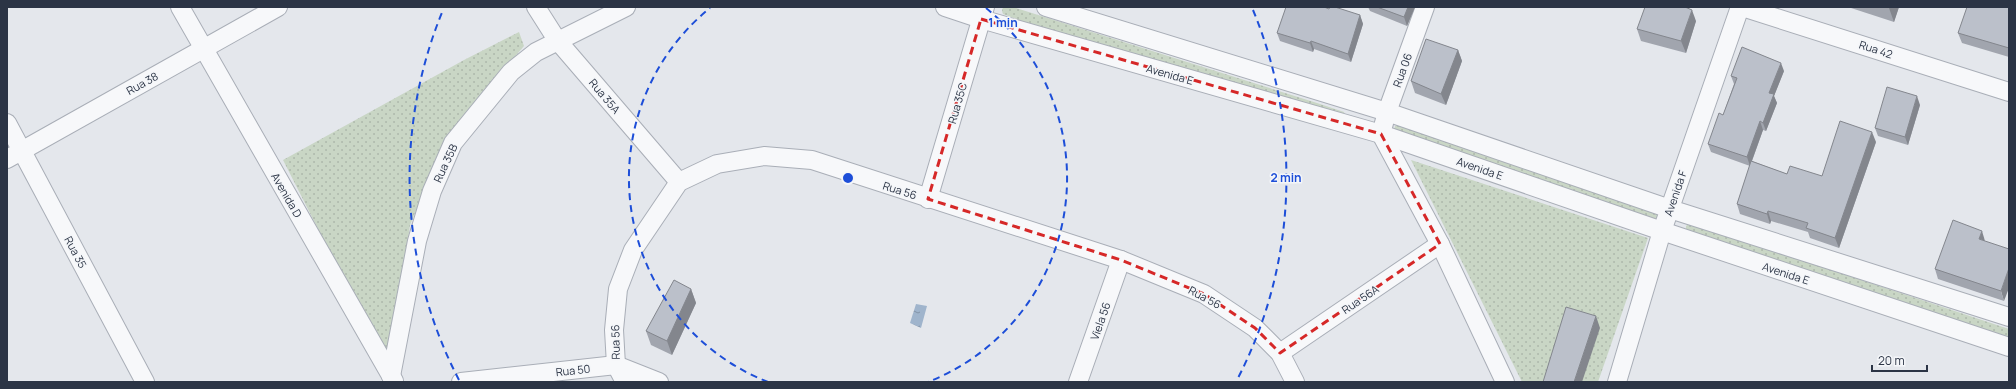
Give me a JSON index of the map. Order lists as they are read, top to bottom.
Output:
{
  "streets": {
    "street": [
      "Rua 42",
      "Rua 06",
      "Avenida E",
      "Rua 38",
      "Rua 35A",
      "Rua 35C",
      "Rua 35B",
      "Rua 56",
      "Avenida F",
      "Avenida D",
      "Rua 35",
      "Rua 56A",
      "Viela 56",
      "Rua 50"
    ]
  },
  "crossings": [
    ["Rua 42", "Avenida F"],
    ["Rua 06", "Avenida E"],
    ["Avenida E", "Rua 35C"],
    ["Avenida E", "Avenida F"],
    ["Rua 38", "Avenida D"],
    ["Rua 38", "Rua 35"],
    ["Rua 35A", "Rua 35B"],
    ["Rua 35A", "Rua 56"],
    ["Rua 35C", "Rua 56"],
    ["Rua 35B", "Avenida D"],
    ["Rua 56", "Rua 56A"],
    ["Rua 56", "Viela 56"],
    ["Rua 56", "Rua 50"]
  ],
  "scale_bar": "20 m",
  "rings": ["1 min", "2 min"]
}
